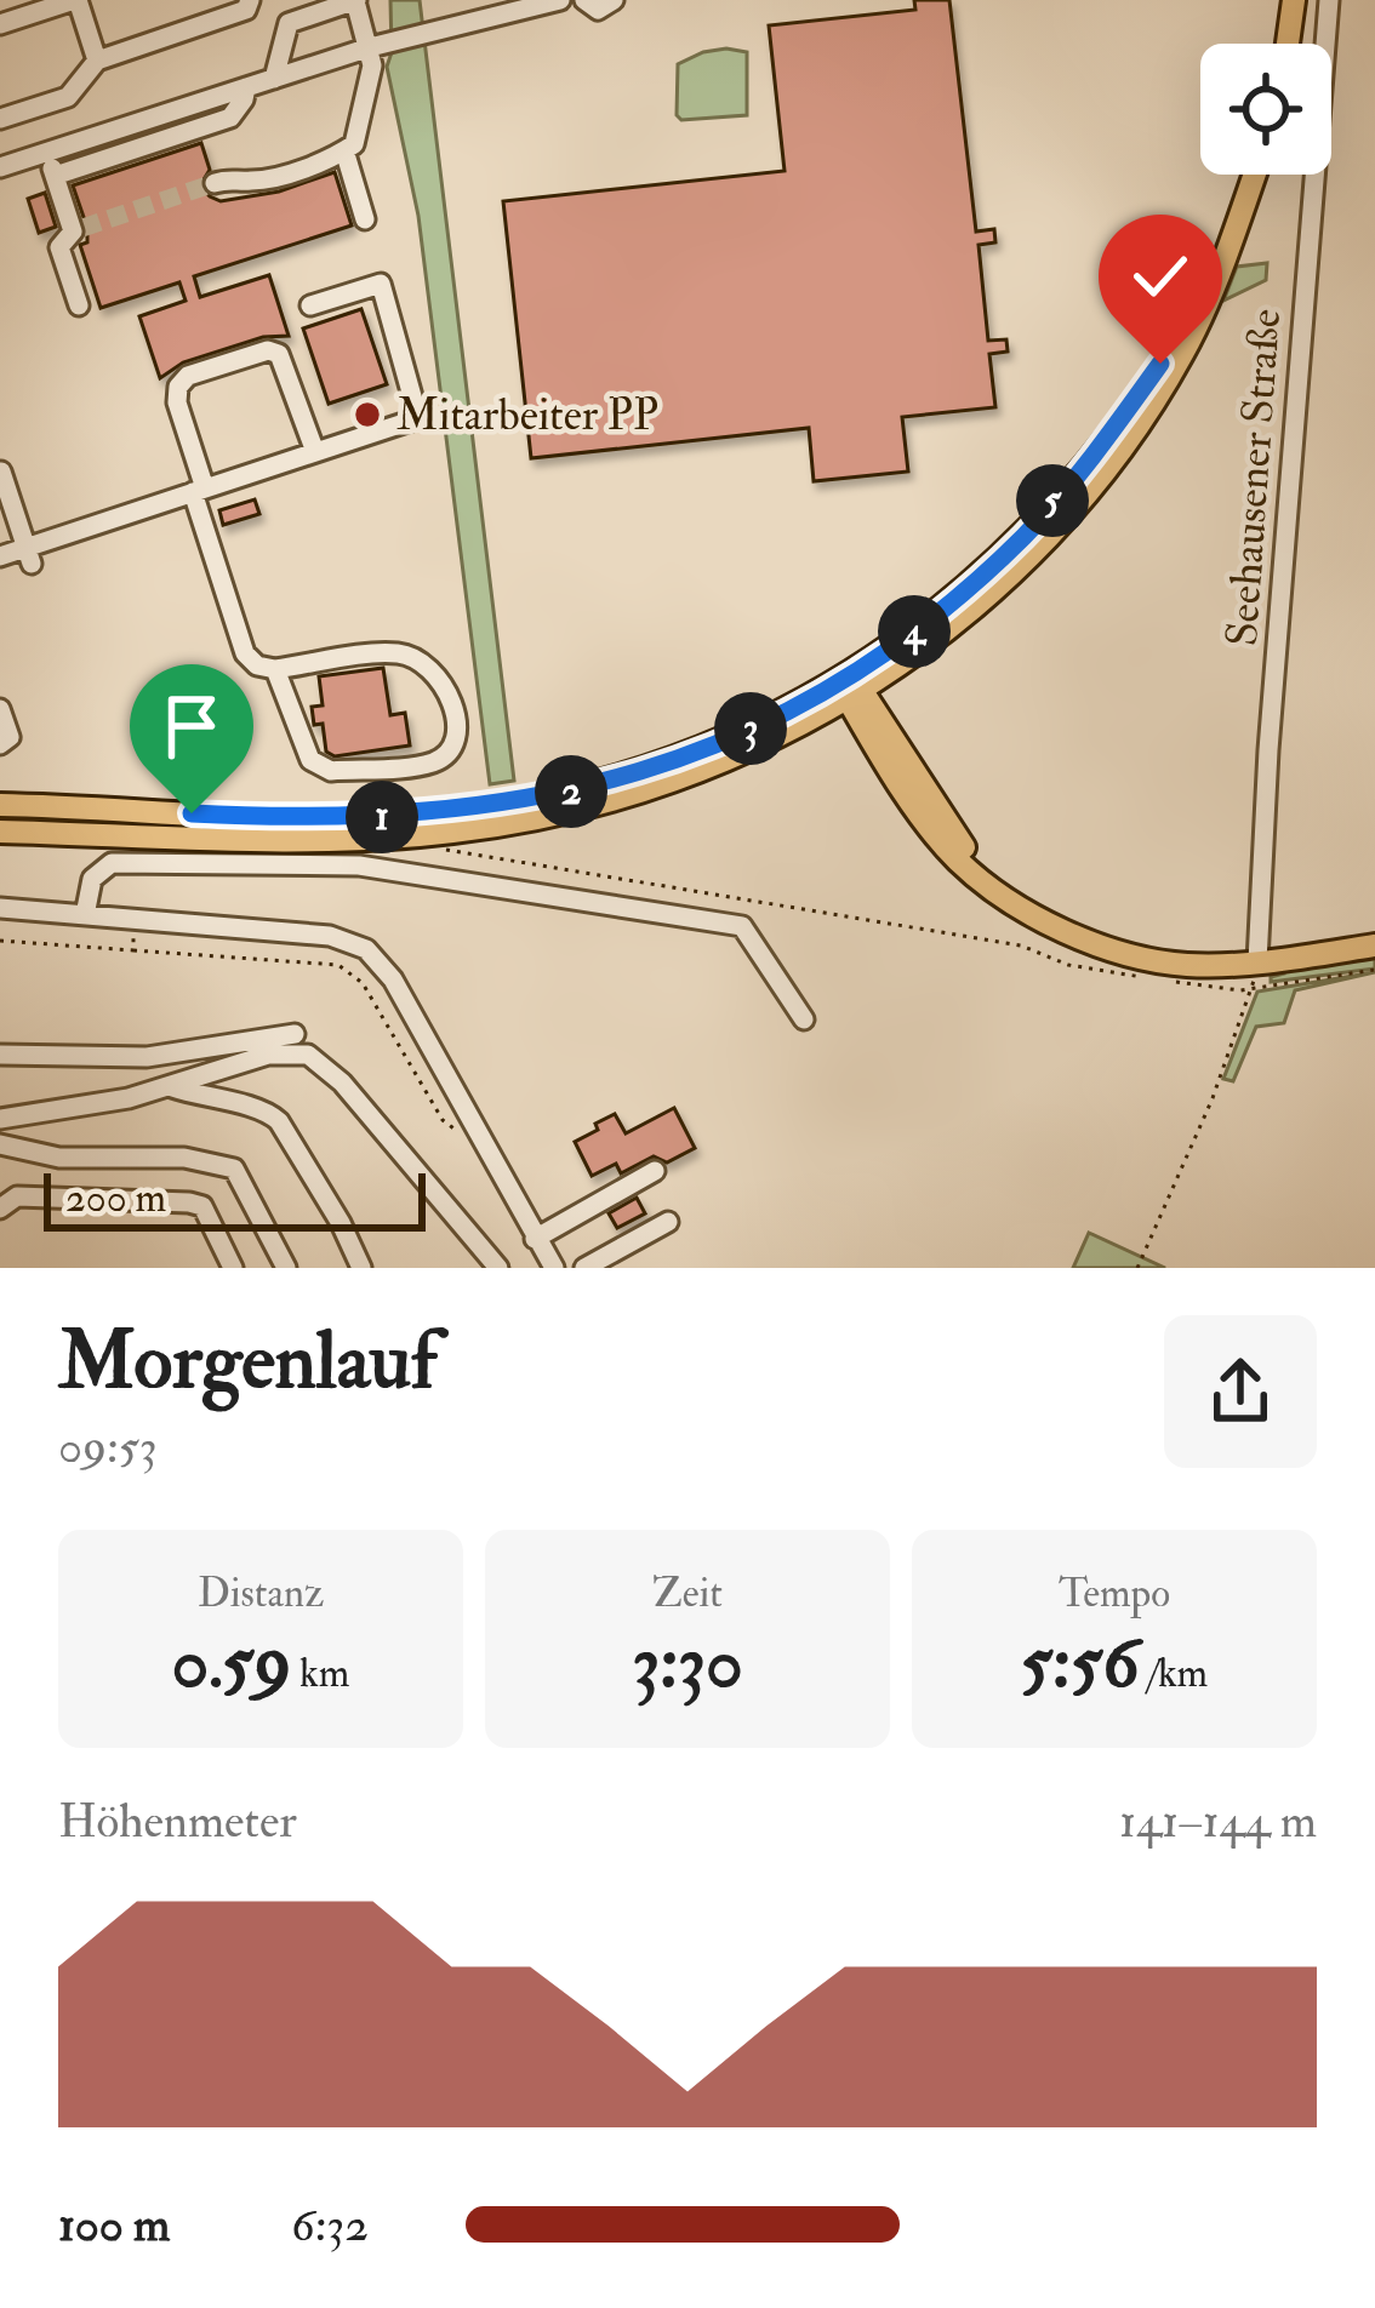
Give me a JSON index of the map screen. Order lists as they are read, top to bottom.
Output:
{
  "streets": {
    "street": ["Seehausener Straße"]
  },
  "places": ["Mitarbeiter PP"],
  "scale_bar": "200 m",
  "page": {
    "pins": [
      "5",
      "4",
      "3",
      "2",
      "1"
    ],
    "scale": "200 m",
    "heading": ["Morgenlauf", "09:53"],
    "stats": [
      ["Distanz", "0.59 km"],
      ["Zeit", "3:30"],
      ["Tempo", "5:56 /km"]
    ],
    "chart": ["Höhenmeter", "141–144 m"],
    "list": [
      {
        "name": "100 m",
        "note": "6:32"
      }
    ]
  }
}
